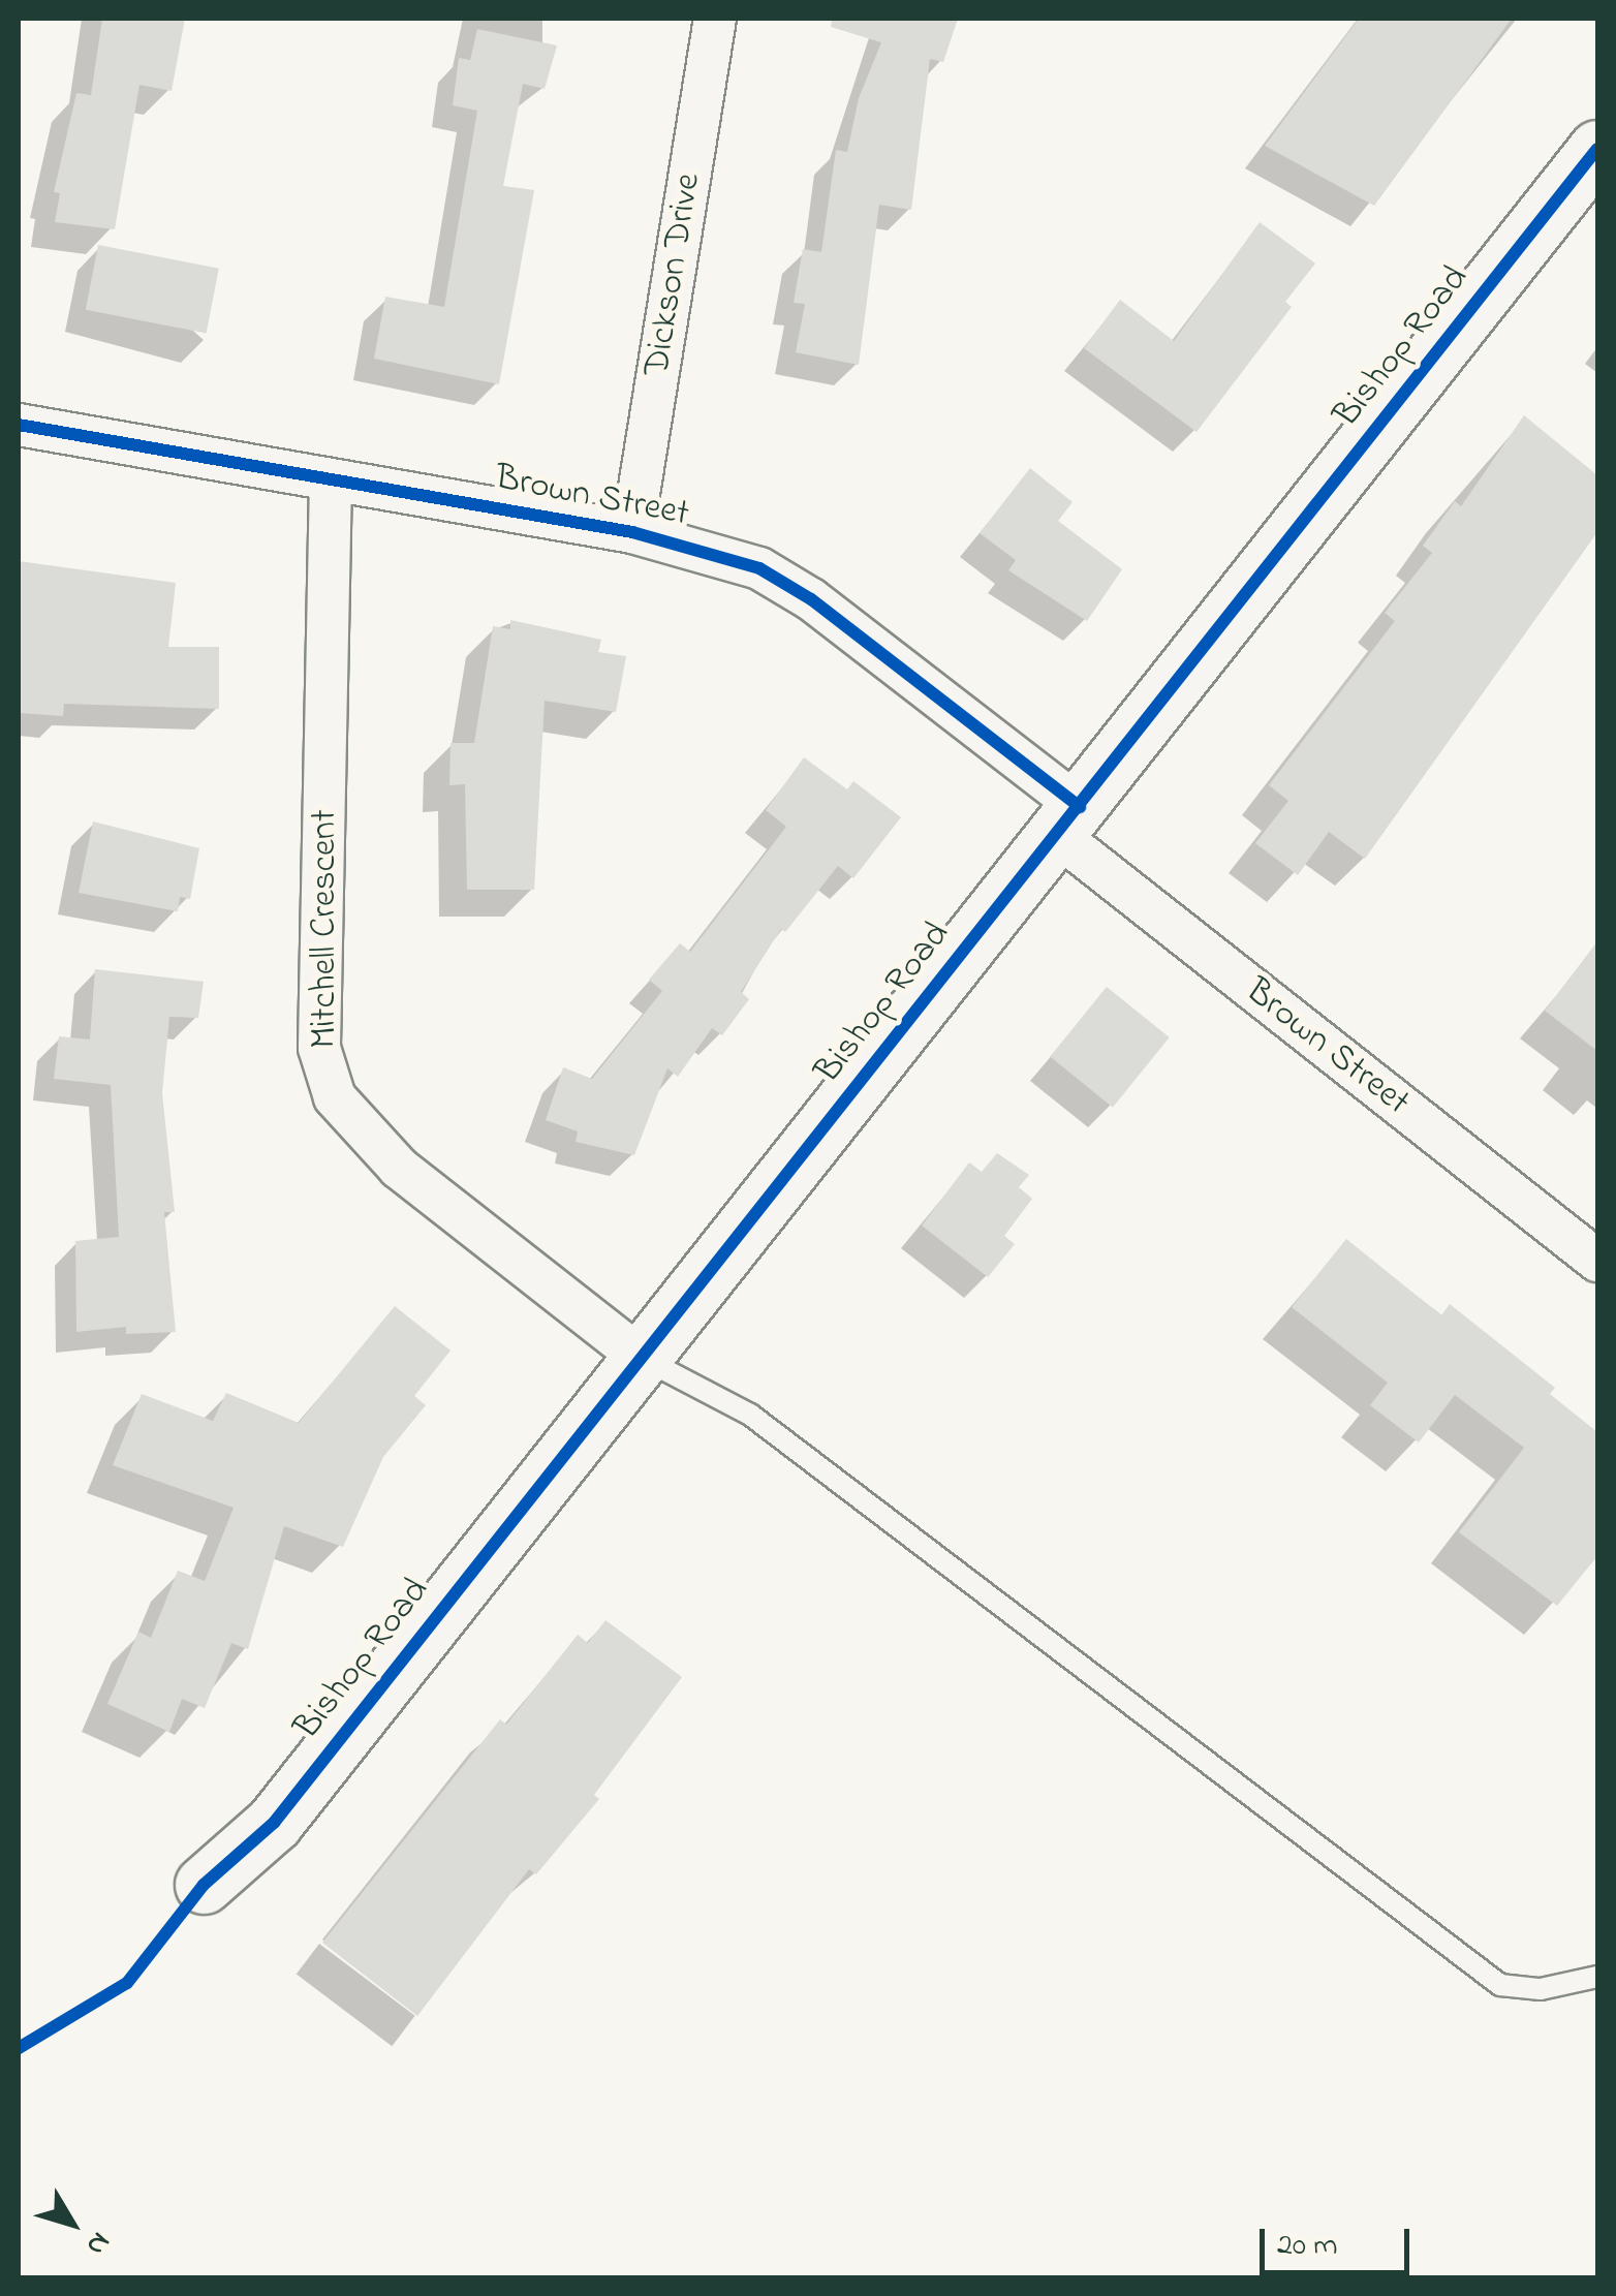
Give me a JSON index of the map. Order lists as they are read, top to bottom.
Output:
{
  "streets": {
    "street": [
      "Dickson Drive",
      "Bishop Road",
      "Brown Street",
      "Mitchell Crescent"
    ]
  },
  "crossings": [
    ["Dickson Drive", "Brown Street"],
    ["Bishop Road", "Brown Street"],
    ["Bishop Road", "Mitchell Crescent"],
    ["Brown Street", "Mitchell Crescent"]
  ],
  "scale_bar": "20 m",
  "north": "bottom right"
}
